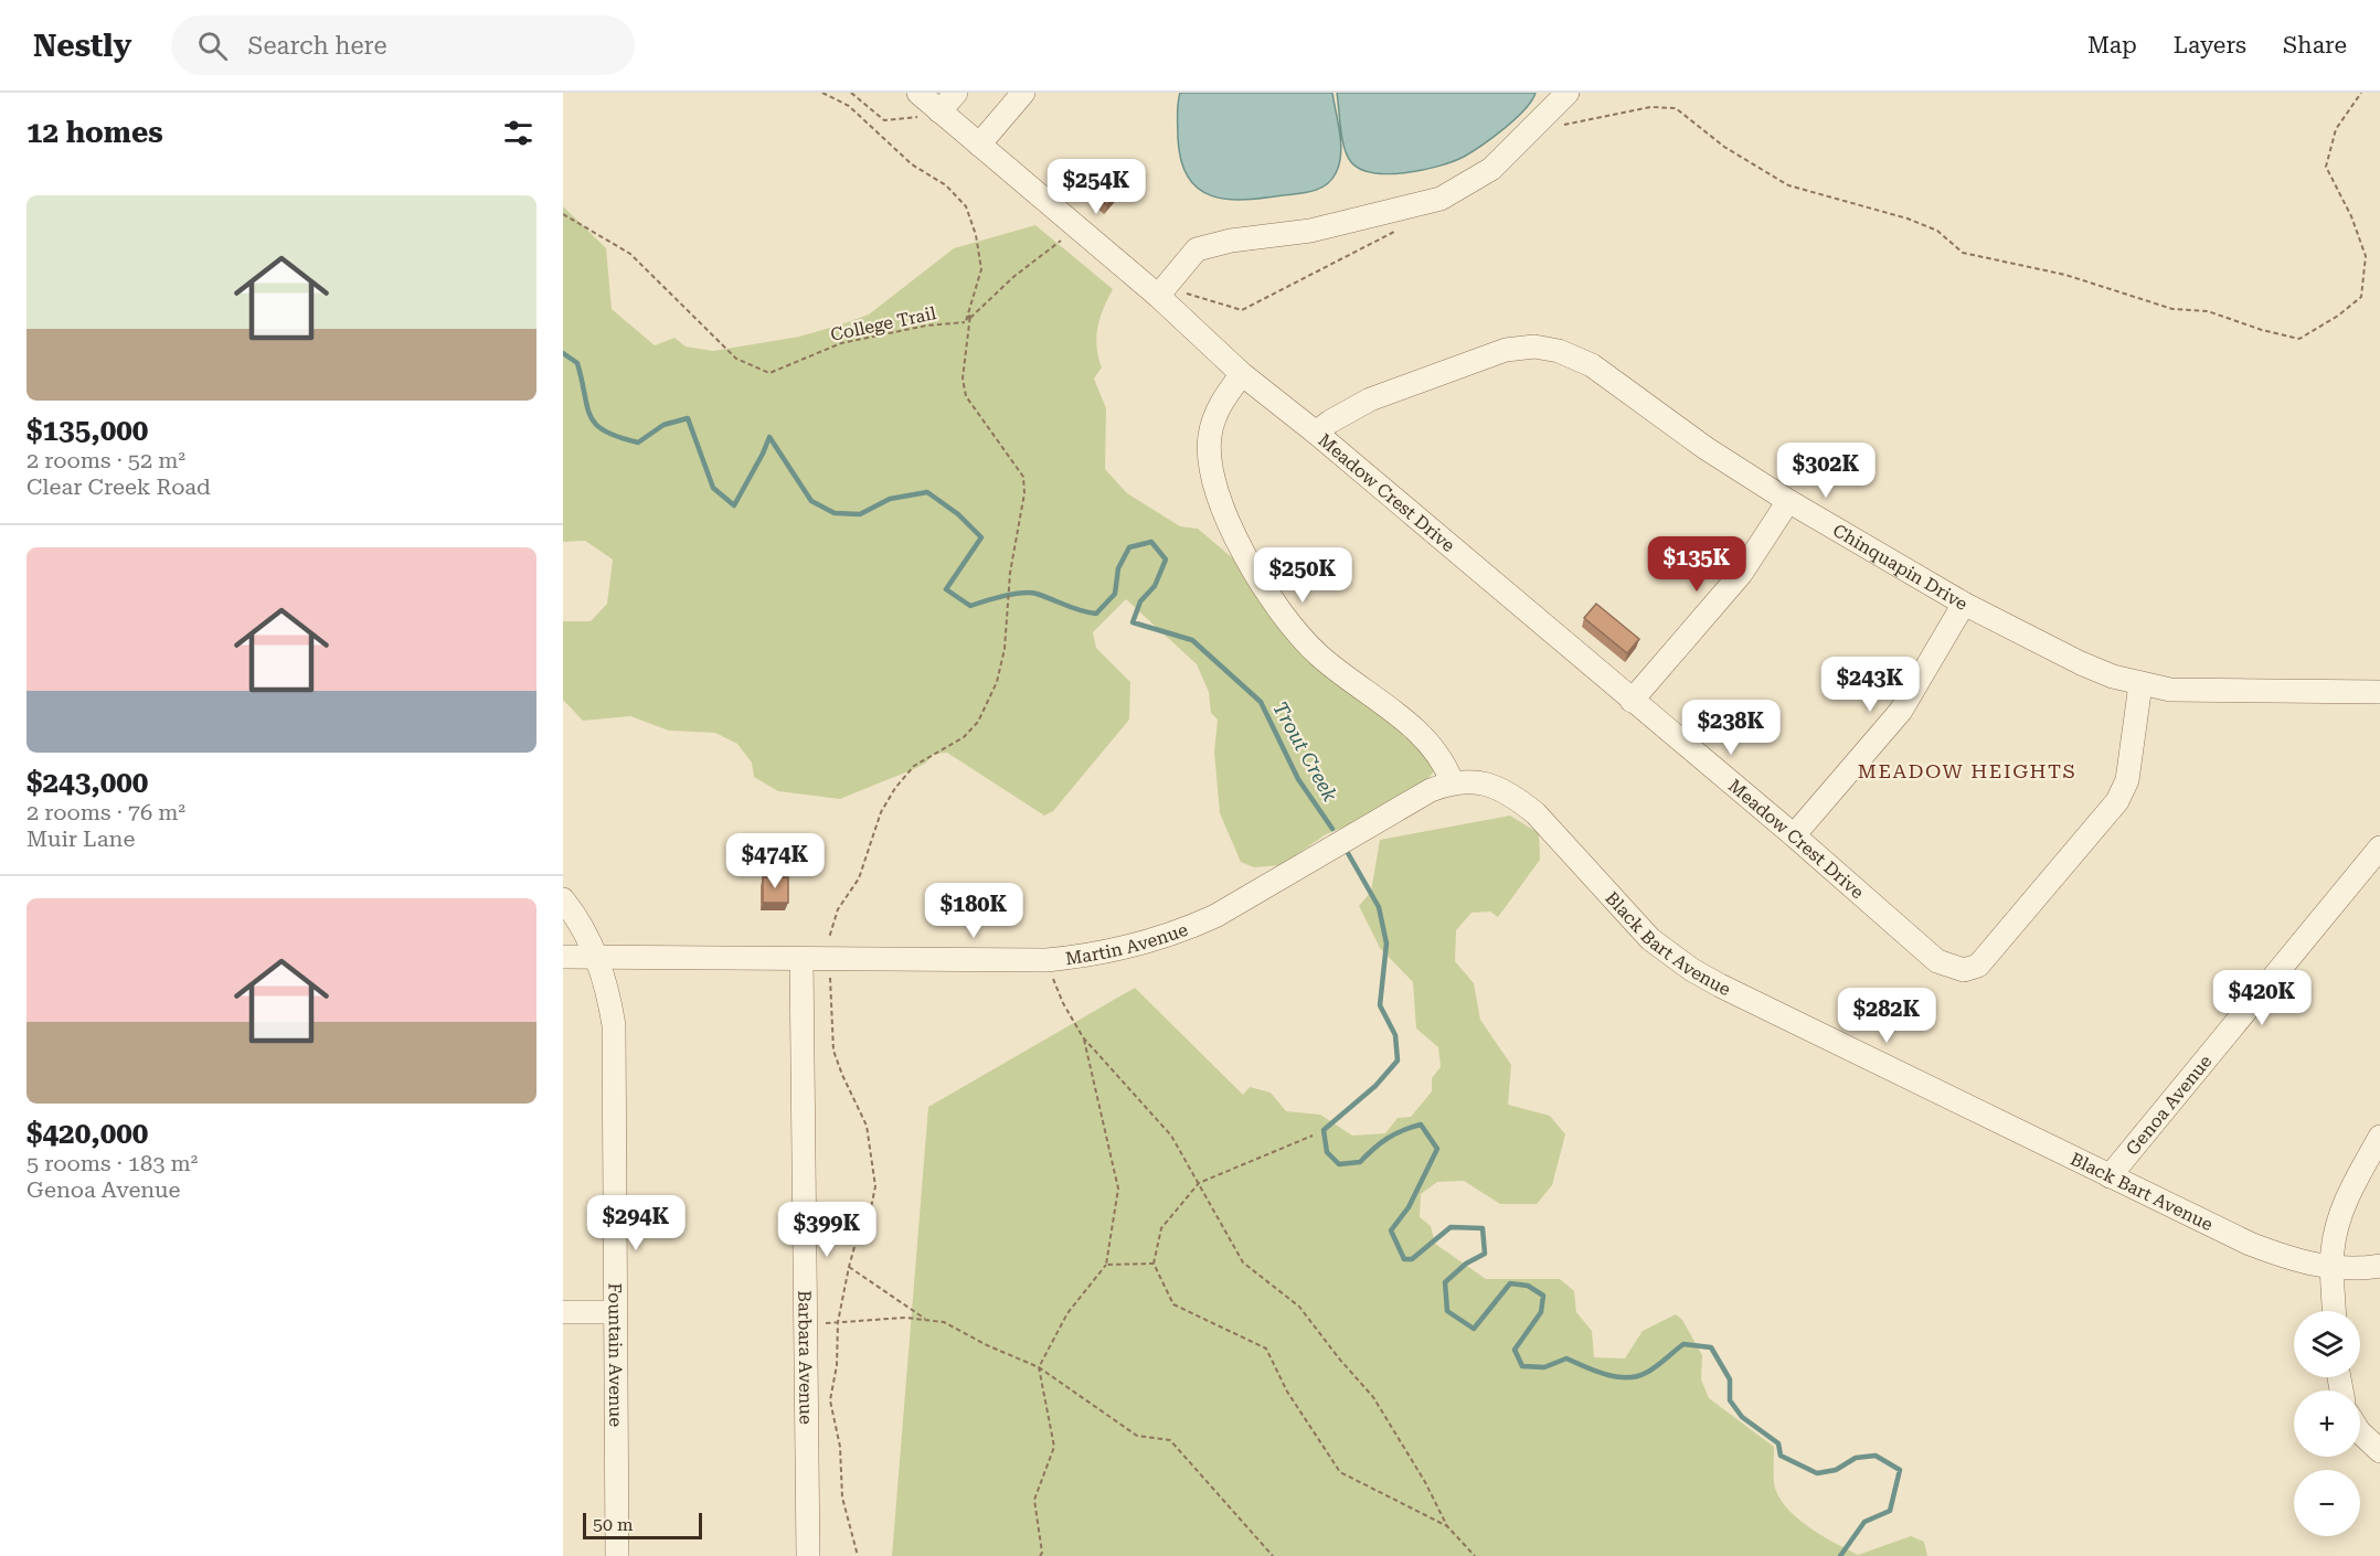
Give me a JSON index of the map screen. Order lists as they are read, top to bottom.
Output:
{
  "streets": {
    "street": [
      "Meadow Crest Drive",
      "Chinquapin Drive",
      "Black Bart Avenue",
      "Martin Avenue",
      "Genoa Avenue",
      "Fountain Avenue",
      "Barbara Avenue"
    ],
    "path": ["College Trail"]
  },
  "crossings": [
    ["Meadow Crest Drive", "Chinquapin Drive"],
    ["Black Bart Avenue", "Martin Avenue"],
    ["Black Bart Avenue", "Genoa Avenue"],
    ["Martin Avenue", "Fountain Avenue"],
    ["Martin Avenue", "Barbara Avenue"]
  ],
  "districts": ["MEADOW HEIGHTS"],
  "water": ["Trout Creek"],
  "scale_bar": "50 m",
  "page": {
    "header": "Nestly",
    "search": "Search here",
    "nav": ["Map", "Layers", "Share"],
    "heading": "12 homes",
    "price": [
      "$254K",
      "$302K",
      "$135K",
      "$250K",
      "$243K",
      "$238K",
      "$474K",
      "$180K",
      "$420K",
      "$282K",
      "$294K",
      "$399K"
    ],
    "list": [
      {
        "name": "$135,000",
        "note": "2 rooms · 52 m² · Clear Creek Road"
      },
      {
        "name": "$243,000",
        "note": "2 rooms · 76 m² · Muir Lane"
      },
      {
        "name": "$420,000",
        "note": "5 rooms · 183 m² · Genoa Avenue"
      }
    ],
    "map_buttons": ["+", "−"],
    "scale": "50 m"
  }
}
